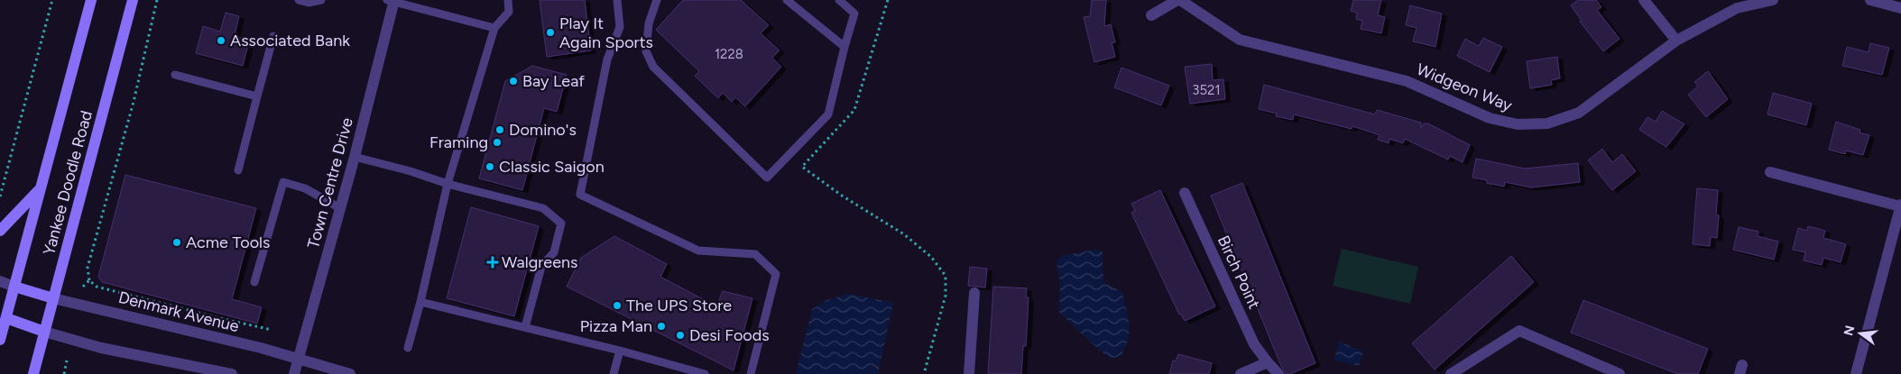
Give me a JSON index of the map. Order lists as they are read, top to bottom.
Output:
{
  "streets": {
    "main road": ["Yankee Doodle Road", "Denmark Avenue"],
    "street": ["Widgeon Way", "Town Centre Drive", "Birch Point"]
  },
  "crossings": [
    ["Yankee Doodle Road", "Denmark Avenue"],
    ["Town Centre Drive", "Denmark Avenue"]
  ],
  "places": {
    "other": [
      "Play It Again Sports",
      "Associated Bank",
      "Bay Leaf",
      "Domino's",
      "Framing",
      "Classic Saigon",
      "Acme Tools",
      "The UPS Store",
      "Pizza Man",
      "Desi Foods"
    ],
    "health": ["Walgreens"]
  },
  "house_numbers": ["1228", "3521"],
  "north": "left"
}
